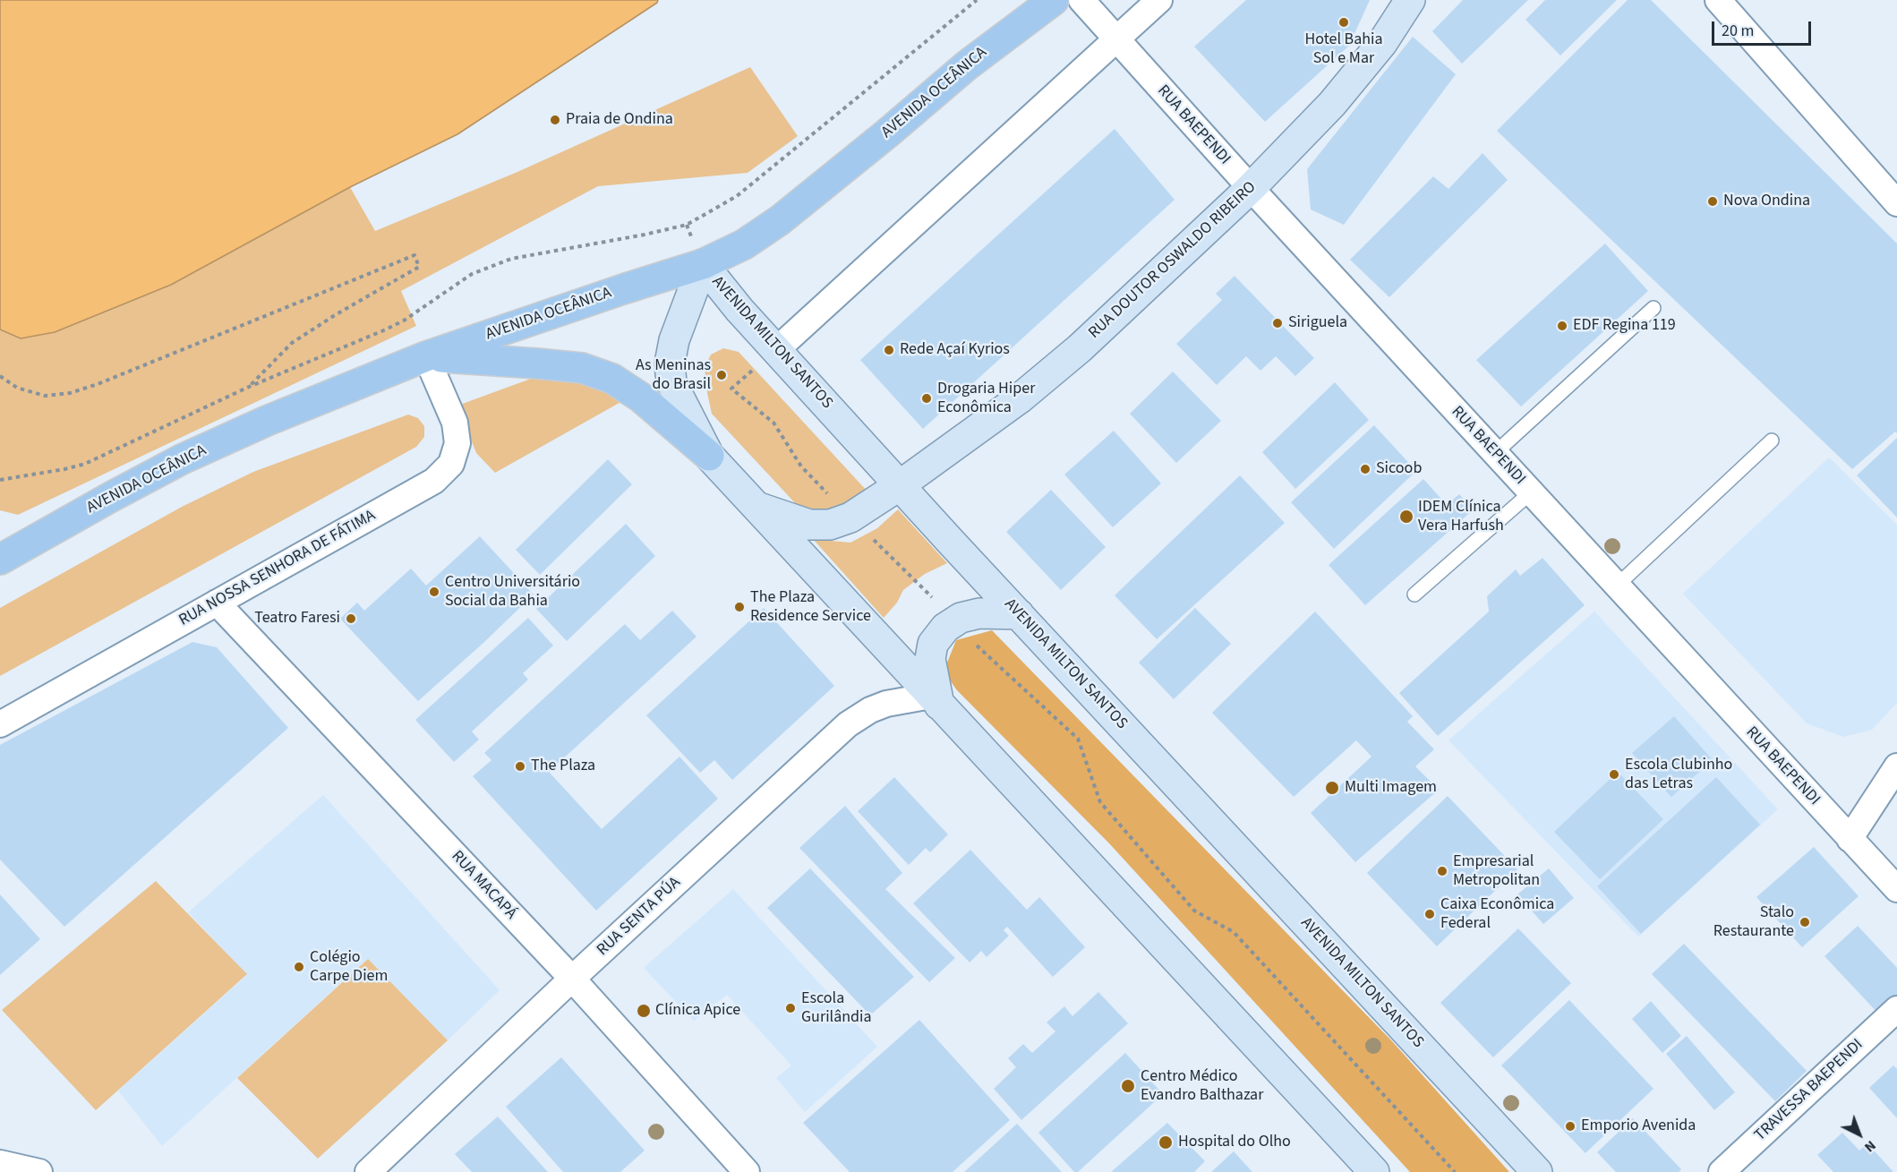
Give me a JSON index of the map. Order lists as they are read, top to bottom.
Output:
{
  "streets": {
    "main road": ["AVENIDA OCEÂNICA", "RUA DOUTOR OSWALDO RIBEIRO", "AVENIDA MILTON SANTOS"],
    "street": [
      "RUA BAEPENDI",
      "RUA NOSSA SENHORA DE FÁTIMA",
      "RUA MACAPÁ",
      "RUA SENTA PÚA",
      "TRAVESSA BAEPENDI"
    ]
  },
  "crossings": [
    ["AVENIDA OCEÂNICA", "AVENIDA MILTON SANTOS"],
    ["AVENIDA OCEÂNICA", "RUA NOSSA SENHORA DE FÁTIMA"],
    ["RUA BAEPENDI", "RUA DOUTOR OSWALDO RIBEIRO"],
    ["RUA DOUTOR OSWALDO RIBEIRO", "AVENIDA MILTON SANTOS"],
    ["AVENIDA MILTON SANTOS", "RUA SENTA PÚA"],
    ["RUA NOSSA SENHORA DE FÁTIMA", "RUA MACAPÁ"],
    ["RUA MACAPÁ", "RUA SENTA PÚA"]
  ],
  "places": [
    "Hotel Bahia Sol e Mar",
    "Praia de Ondina",
    "Nova Ondina",
    "Siriguela",
    "EDF Regina 119",
    "Rede Açaí Kyrios",
    "As Meninas do Brasil",
    "Drogaria Hiper Econômica",
    "Sicoob",
    "IDEM Clínica Vera Harfush",
    "Centro Universitário Social da Bahia",
    "The Plaza Residence Service",
    "Teatro Faresi",
    "The Plaza",
    "Escola Clubinho das Letras",
    "Multi Imagem",
    "Empresarial Metropolitan",
    "Caixa Econômica Federal",
    "Stalo Restaurante",
    "Colégio Carpe Diem",
    "Escola Gurilândia",
    "Clínica Apice",
    "Centro Médico Evandro Balthazar",
    "Emporio Avenida",
    "Hospital do Olho"
  ],
  "scale_bar": "20 m",
  "north": "bottom right"
}
